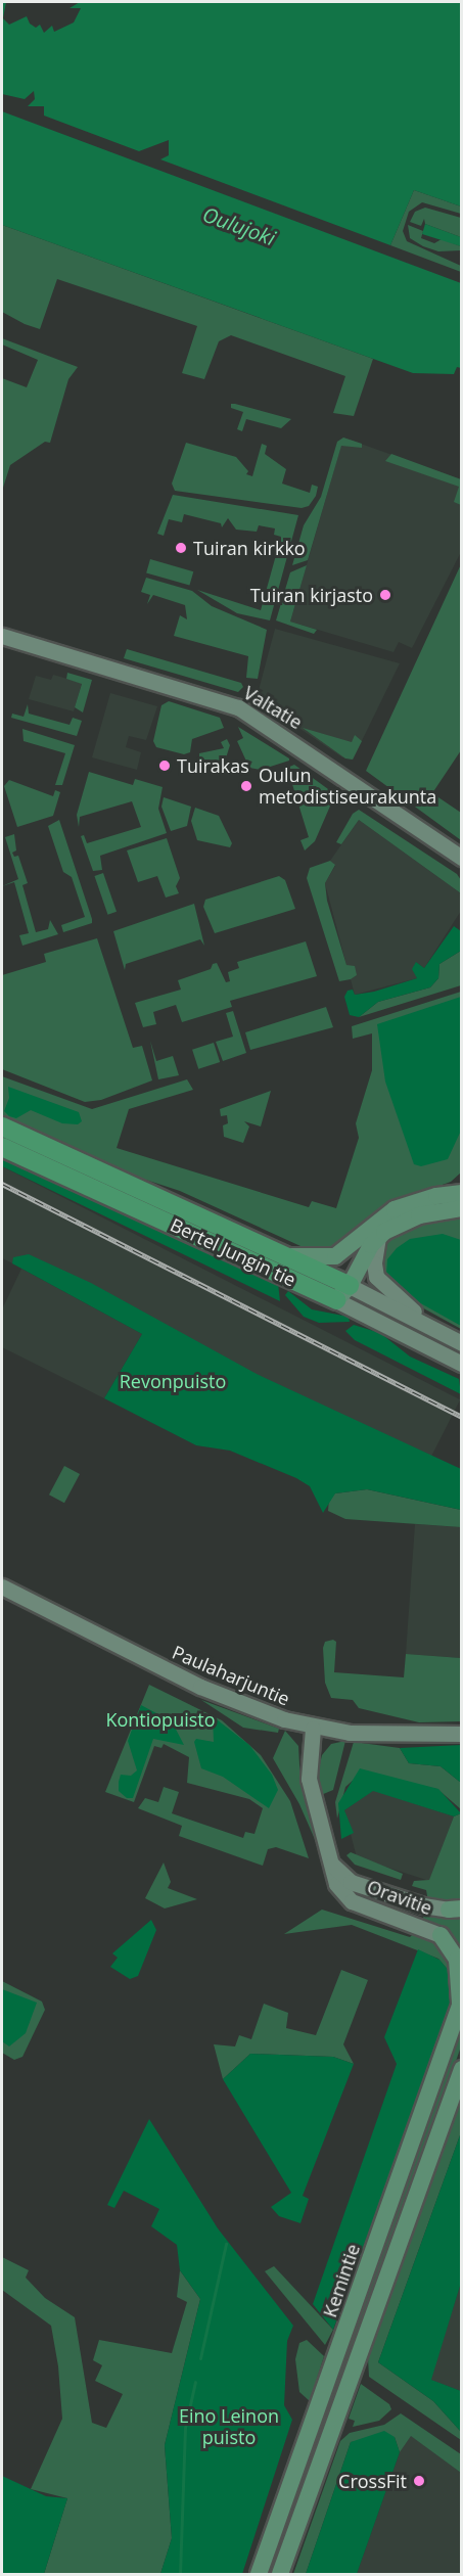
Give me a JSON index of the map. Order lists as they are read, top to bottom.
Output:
{
  "streets": {
    "highway": ["Bertel Jungin tie"],
    "main road": ["Kemintie"],
    "street": ["Valtatie", "Paulaharjuntie", "Oravitie"]
  },
  "crossings": [
    ["Paulaharjuntie", "Oravitie"]
  ],
  "water": ["Oulujoki"],
  "parks": ["Revonpuisto", "Kontiopuisto", "Eino Leinon puisto"],
  "places": [
    "Tuiran kirkko",
    "Tuiran kirjasto",
    "Tuirakas",
    "Oulun metodistiseurakunta",
    "CrossFit"
  ]
}
